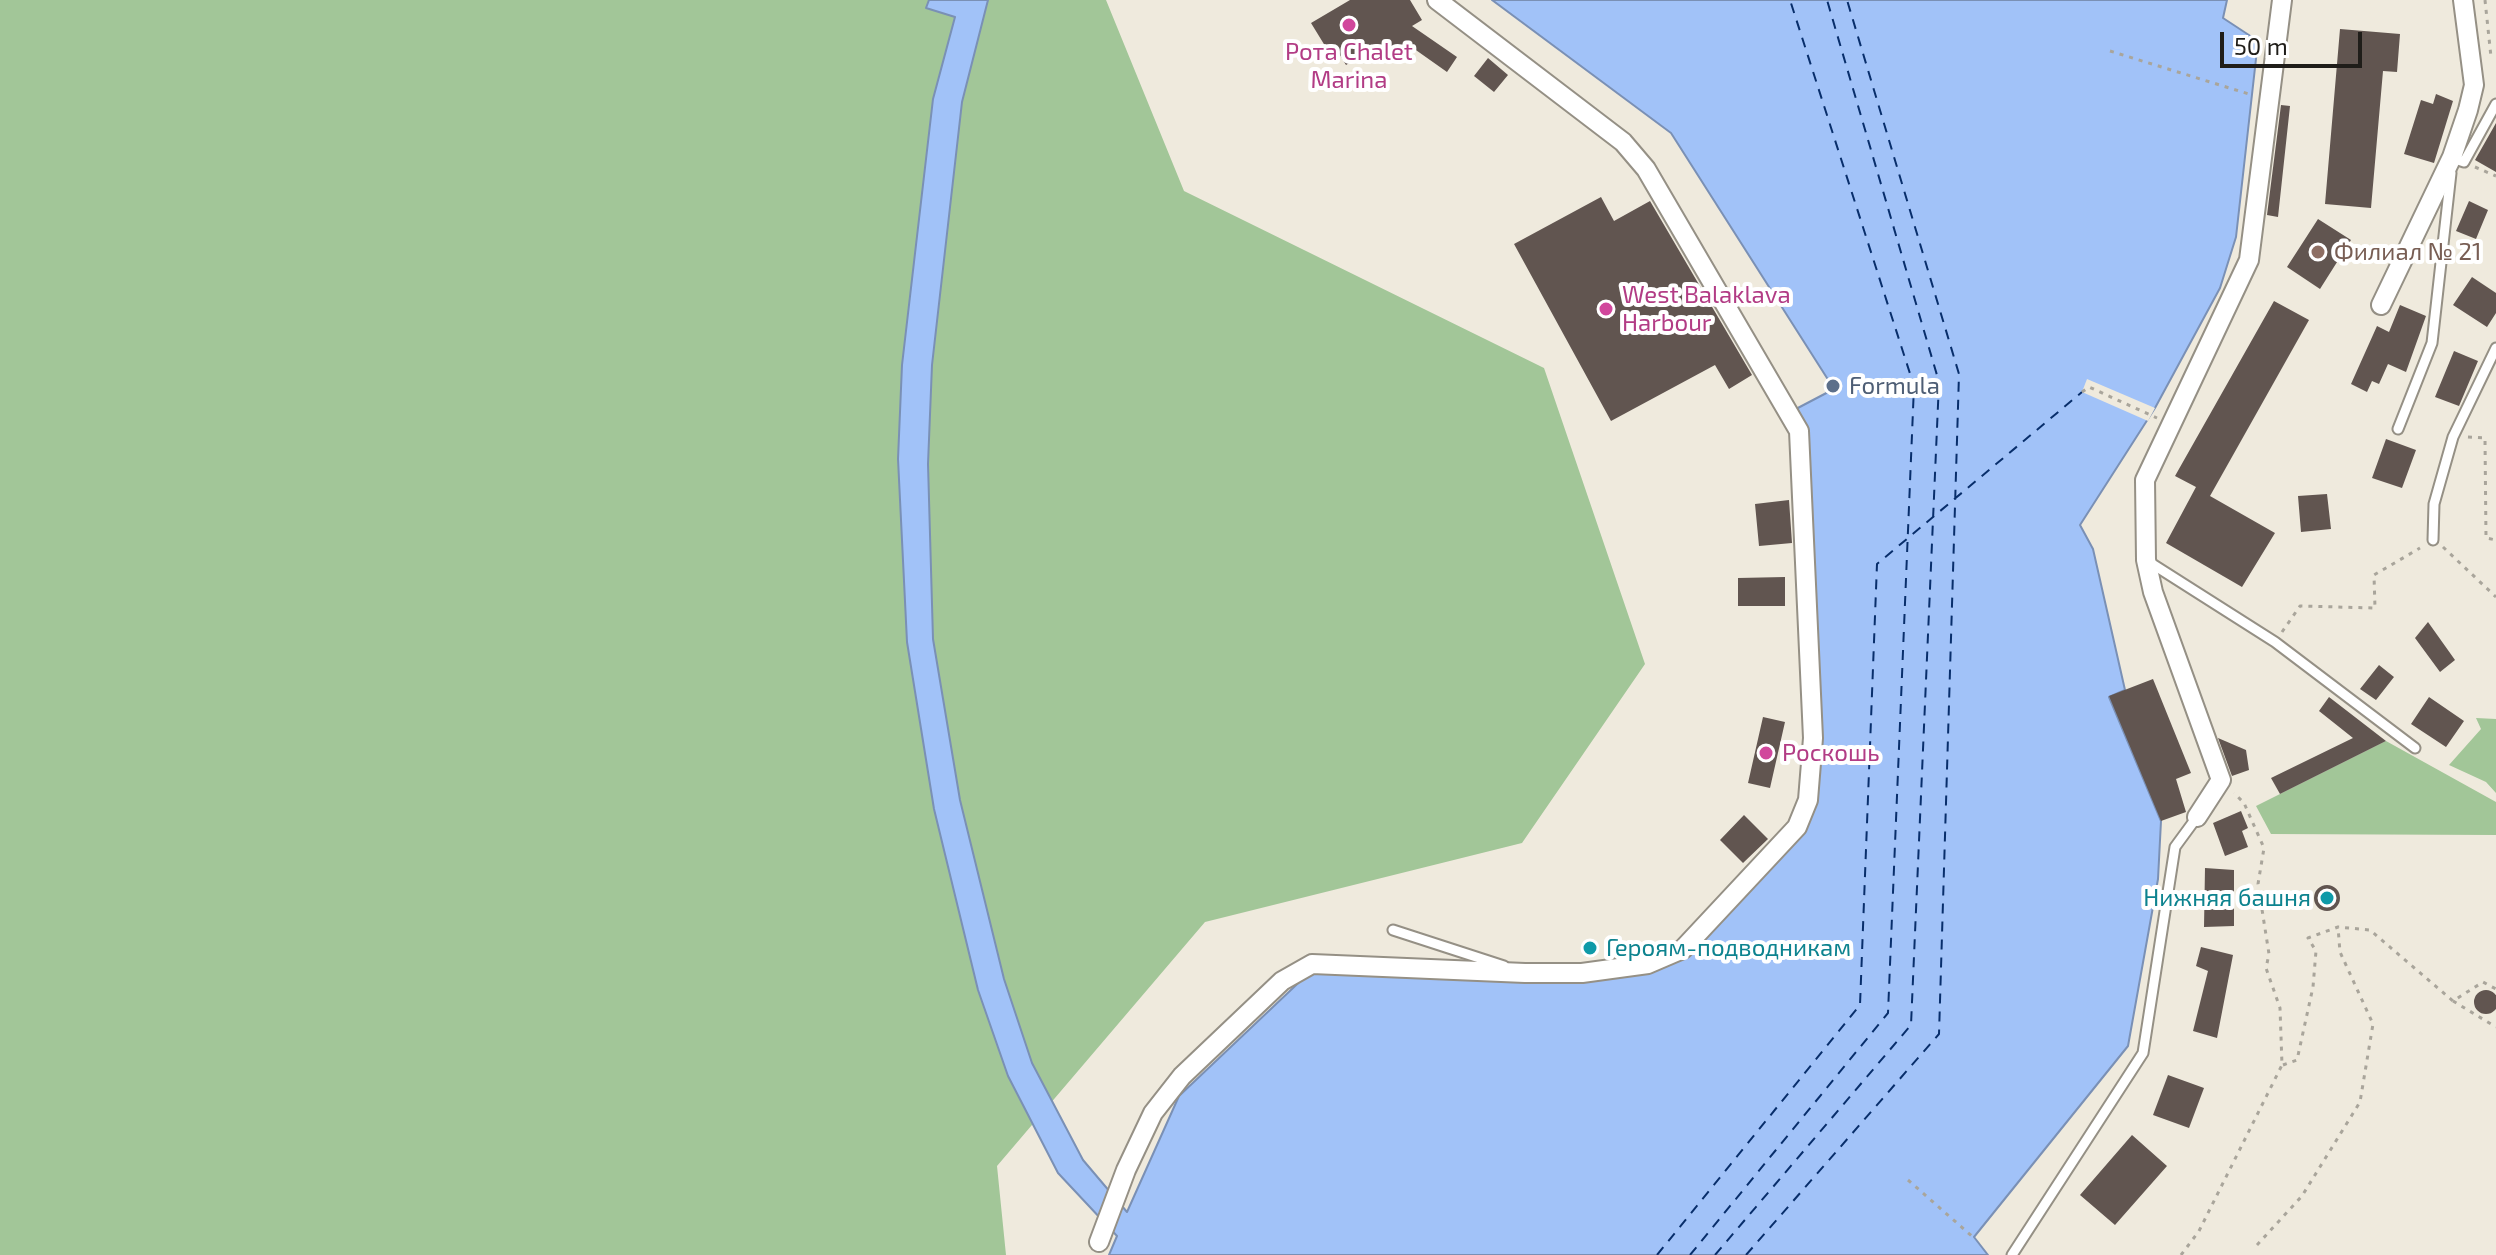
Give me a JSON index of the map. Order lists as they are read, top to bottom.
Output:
{
  "places": [
    "Рота Chalet Marina",
    "Филиал № 21",
    "West Balaklava Harbour",
    "Formula",
    "Роскошь",
    "Нижняя башня",
    "Героям-подводникам"
  ],
  "scale_bar": "50 m"
}
